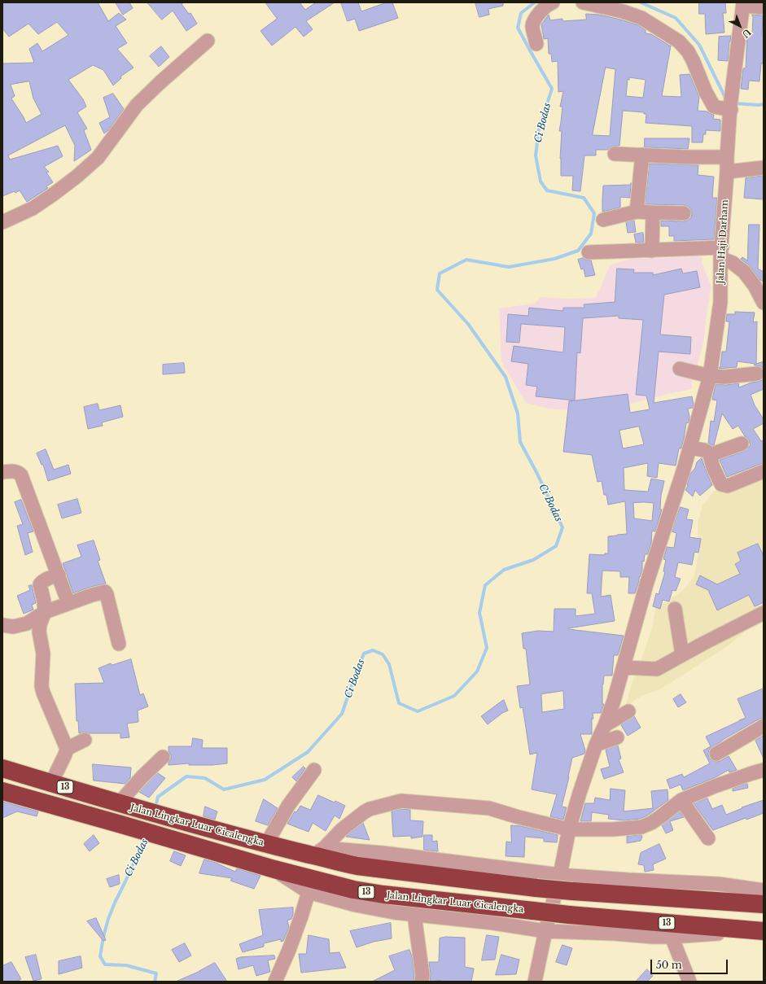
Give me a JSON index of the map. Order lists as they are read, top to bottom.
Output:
{
  "streets": {
    "highway": ["13", "Jalan Lingkar Luar Cicalengka"],
    "street": ["Jalan Haji Darham"]
  },
  "water": ["Ci Bodas"],
  "scale_bar": "50 m",
  "north": "bottom right"
}
